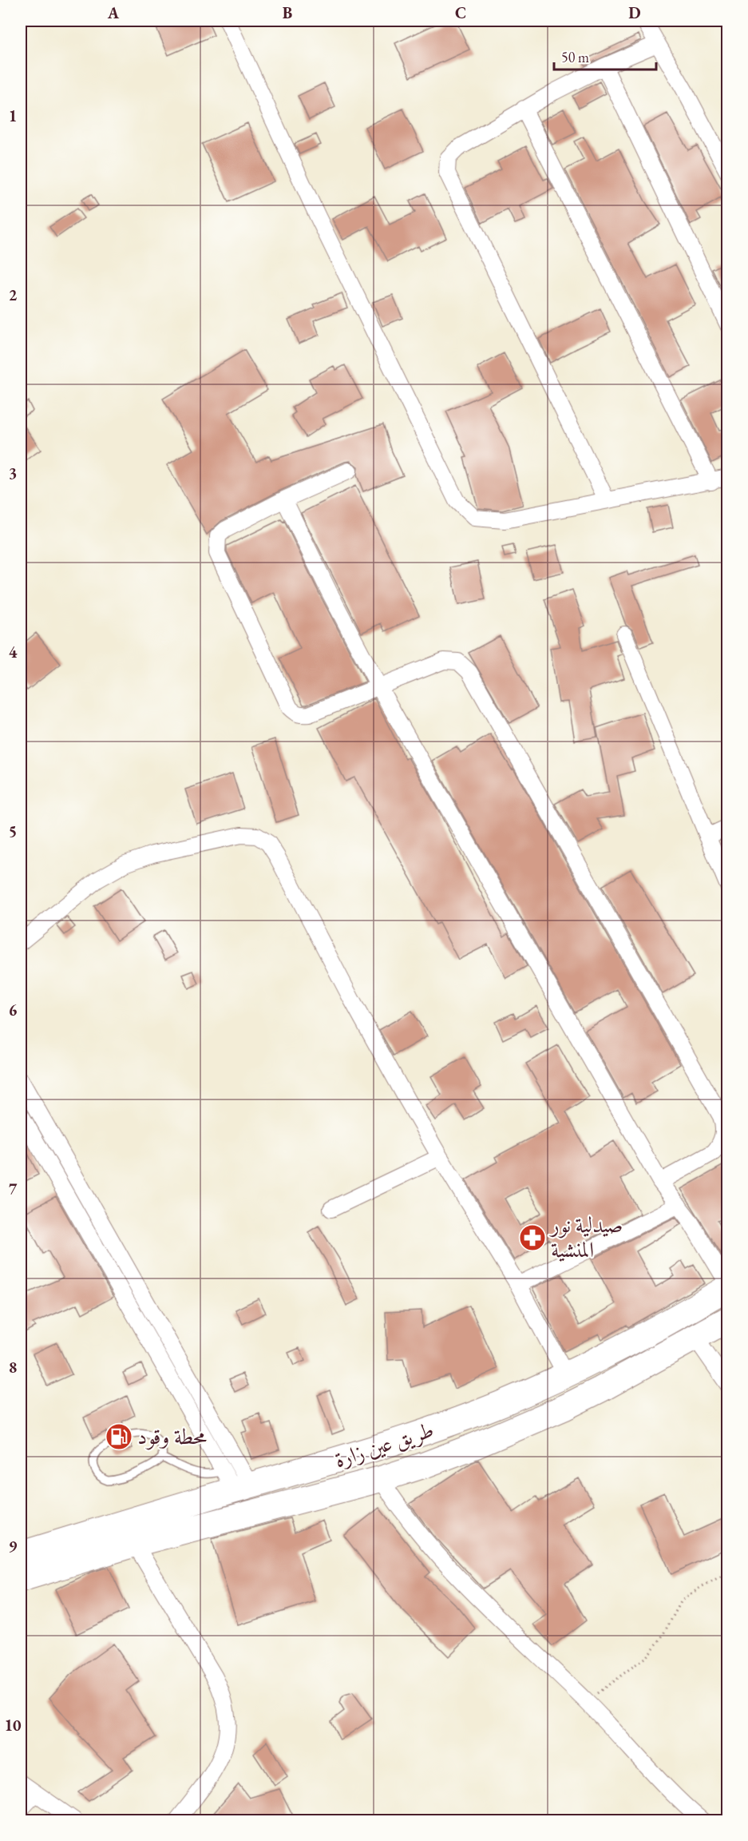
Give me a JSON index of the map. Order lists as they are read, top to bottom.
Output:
{
  "streets": {
    "main road": ["طريق عين زارة"]
  },
  "places": {
    "pharmacy": ["صيدلية نور المنشية"],
    "fuel station": ["محطة وقود"]
  },
  "scale_bar": "50 m",
  "grid": {
    "columns": [
      "A",
      "B",
      "C",
      "D"
    ],
    "rows": [
      "1",
      "2",
      "3",
      "4",
      "5",
      "6",
      "7",
      "8",
      "9",
      "10"
    ]
  }
}
